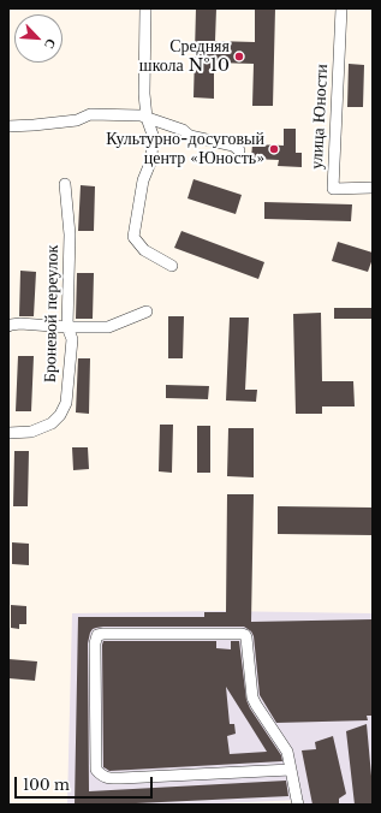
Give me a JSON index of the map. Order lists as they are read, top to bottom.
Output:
{
  "streets": {
    "street": ["улица Юности", "Броневой переулок"]
  },
  "places": ["Средняя школа №10", "Культурно-досуговый центр «Юность»"],
  "scale_bar": "100 m",
  "north": "bottom right"
}
